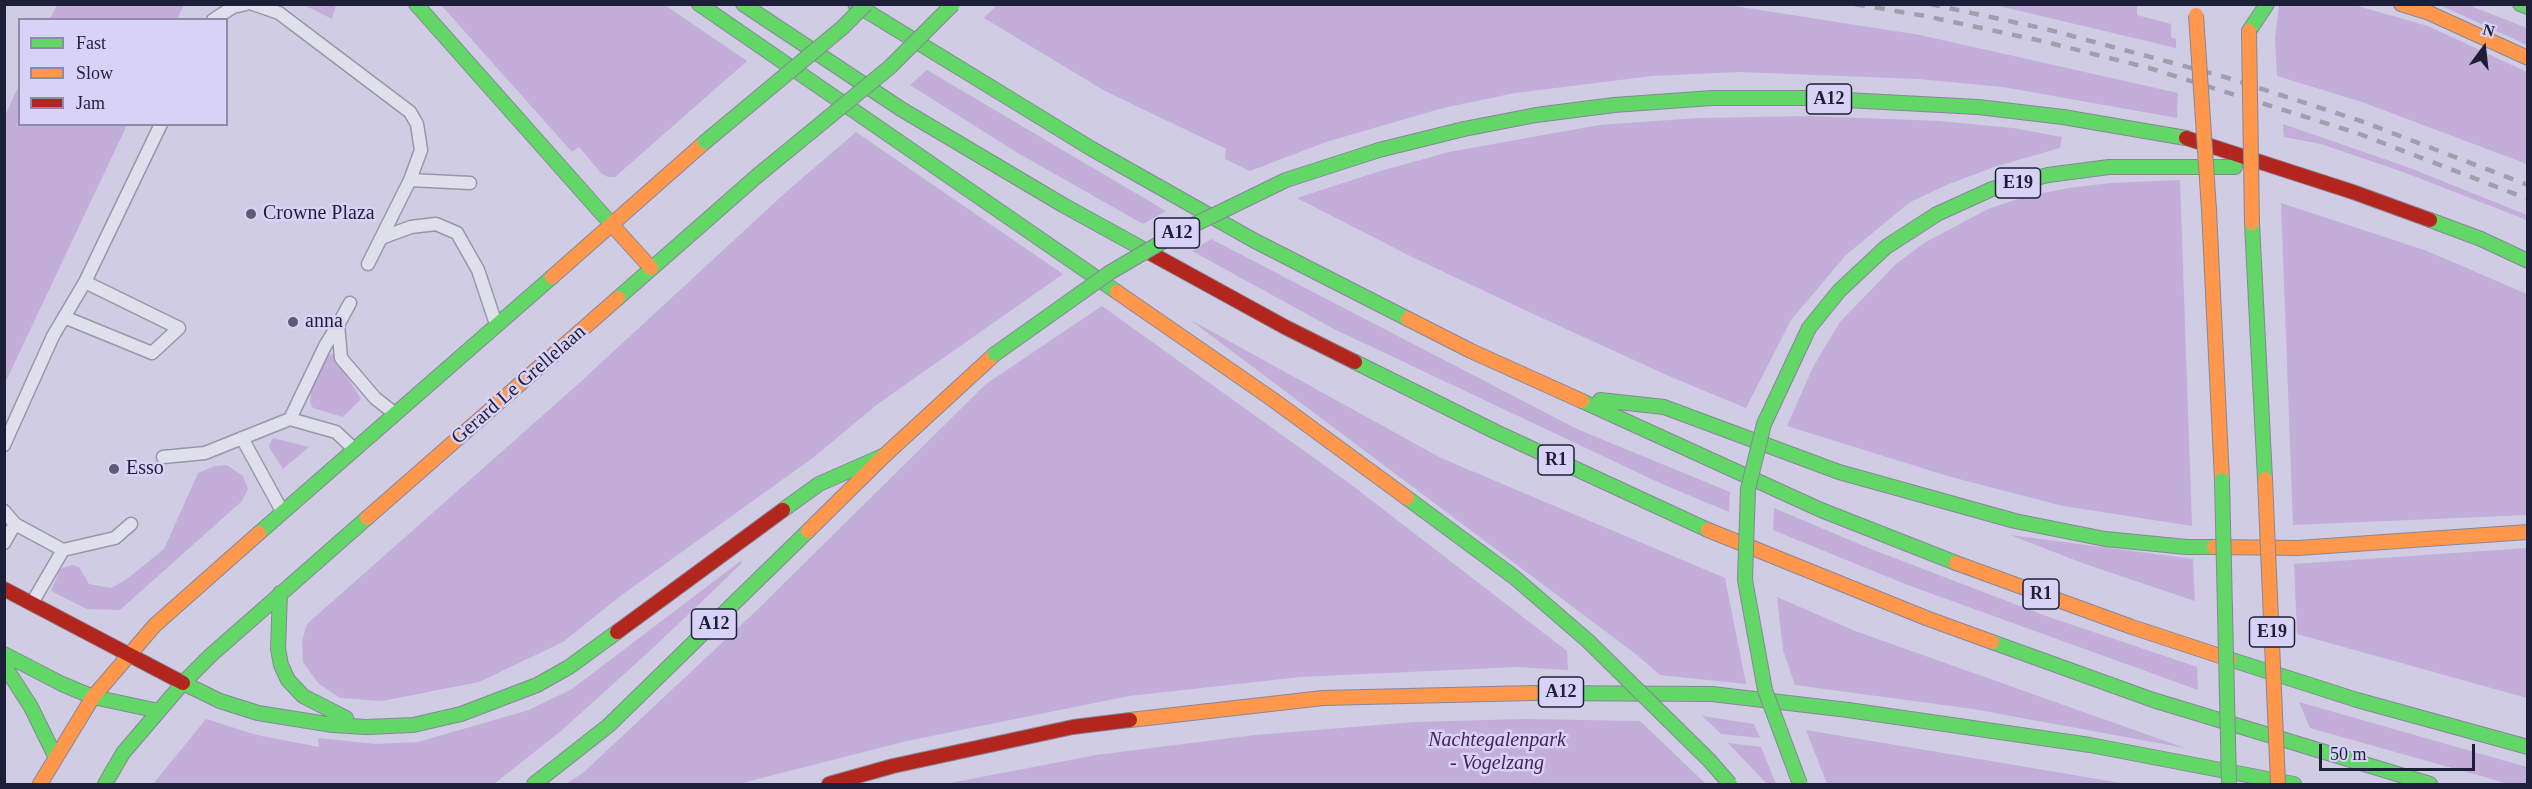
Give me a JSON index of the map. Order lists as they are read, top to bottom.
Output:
{
  "streets": {
    "main road": [
      "A12",
      "E19",
      "Gerard Le Grellelaan",
      "R1"
    ]
  },
  "crossings": [
    ["A12", "E19"]
  ],
  "parks": ["Nachtegalenpark - Vogelzang"],
  "places": ["Crowne Plaza", "anna", "Esso"],
  "legend": ["Fast", "Slow", "Jam"],
  "scale_bar": "50 m",
  "north": "top"
}
